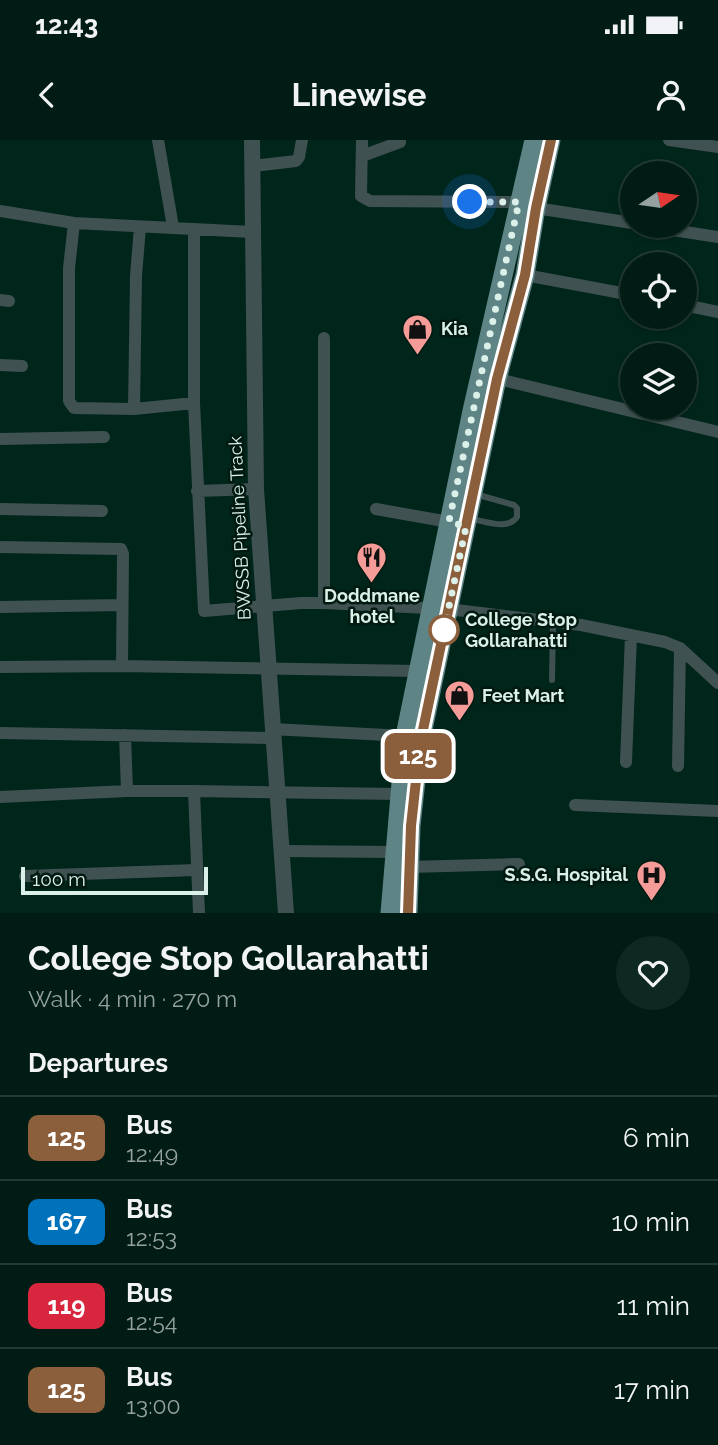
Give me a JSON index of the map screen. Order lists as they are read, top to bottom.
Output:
{
  "streets": {
    "street": ["BWSSB Pipeline Track"]
  },
  "places": {
    "shop": ["Kia", "Feet Mart"],
    "restaurant": ["Doddmane hotel"],
    "other": ["College Stop Gollarahatti"],
    "hospital": ["S.S.G. Hospital"]
  },
  "lines": ["bus line 125"],
  "scale_bar": "100 m",
  "north": "right",
  "page": {
    "status": "12:43",
    "header": "Linewise",
    "on_map": "125",
    "scale": "100 m",
    "heading": [
      ["College Stop Gollarahatti", "Walk · 4 min · 270 m"],
      "Departures"
    ],
    "list": [
      {
        "mark": "125",
        "name": "Bus",
        "note": "12:49",
        "value": "6 min"
      },
      {
        "mark": "167",
        "name": "Bus",
        "note": "12:53",
        "value": "10 min"
      },
      {
        "mark": "119",
        "name": "Bus",
        "note": "12:54",
        "value": "11 min"
      },
      {
        "mark": "125",
        "name": "Bus",
        "note": "13:00",
        "value": "17 min"
      }
    ]
  }
}
